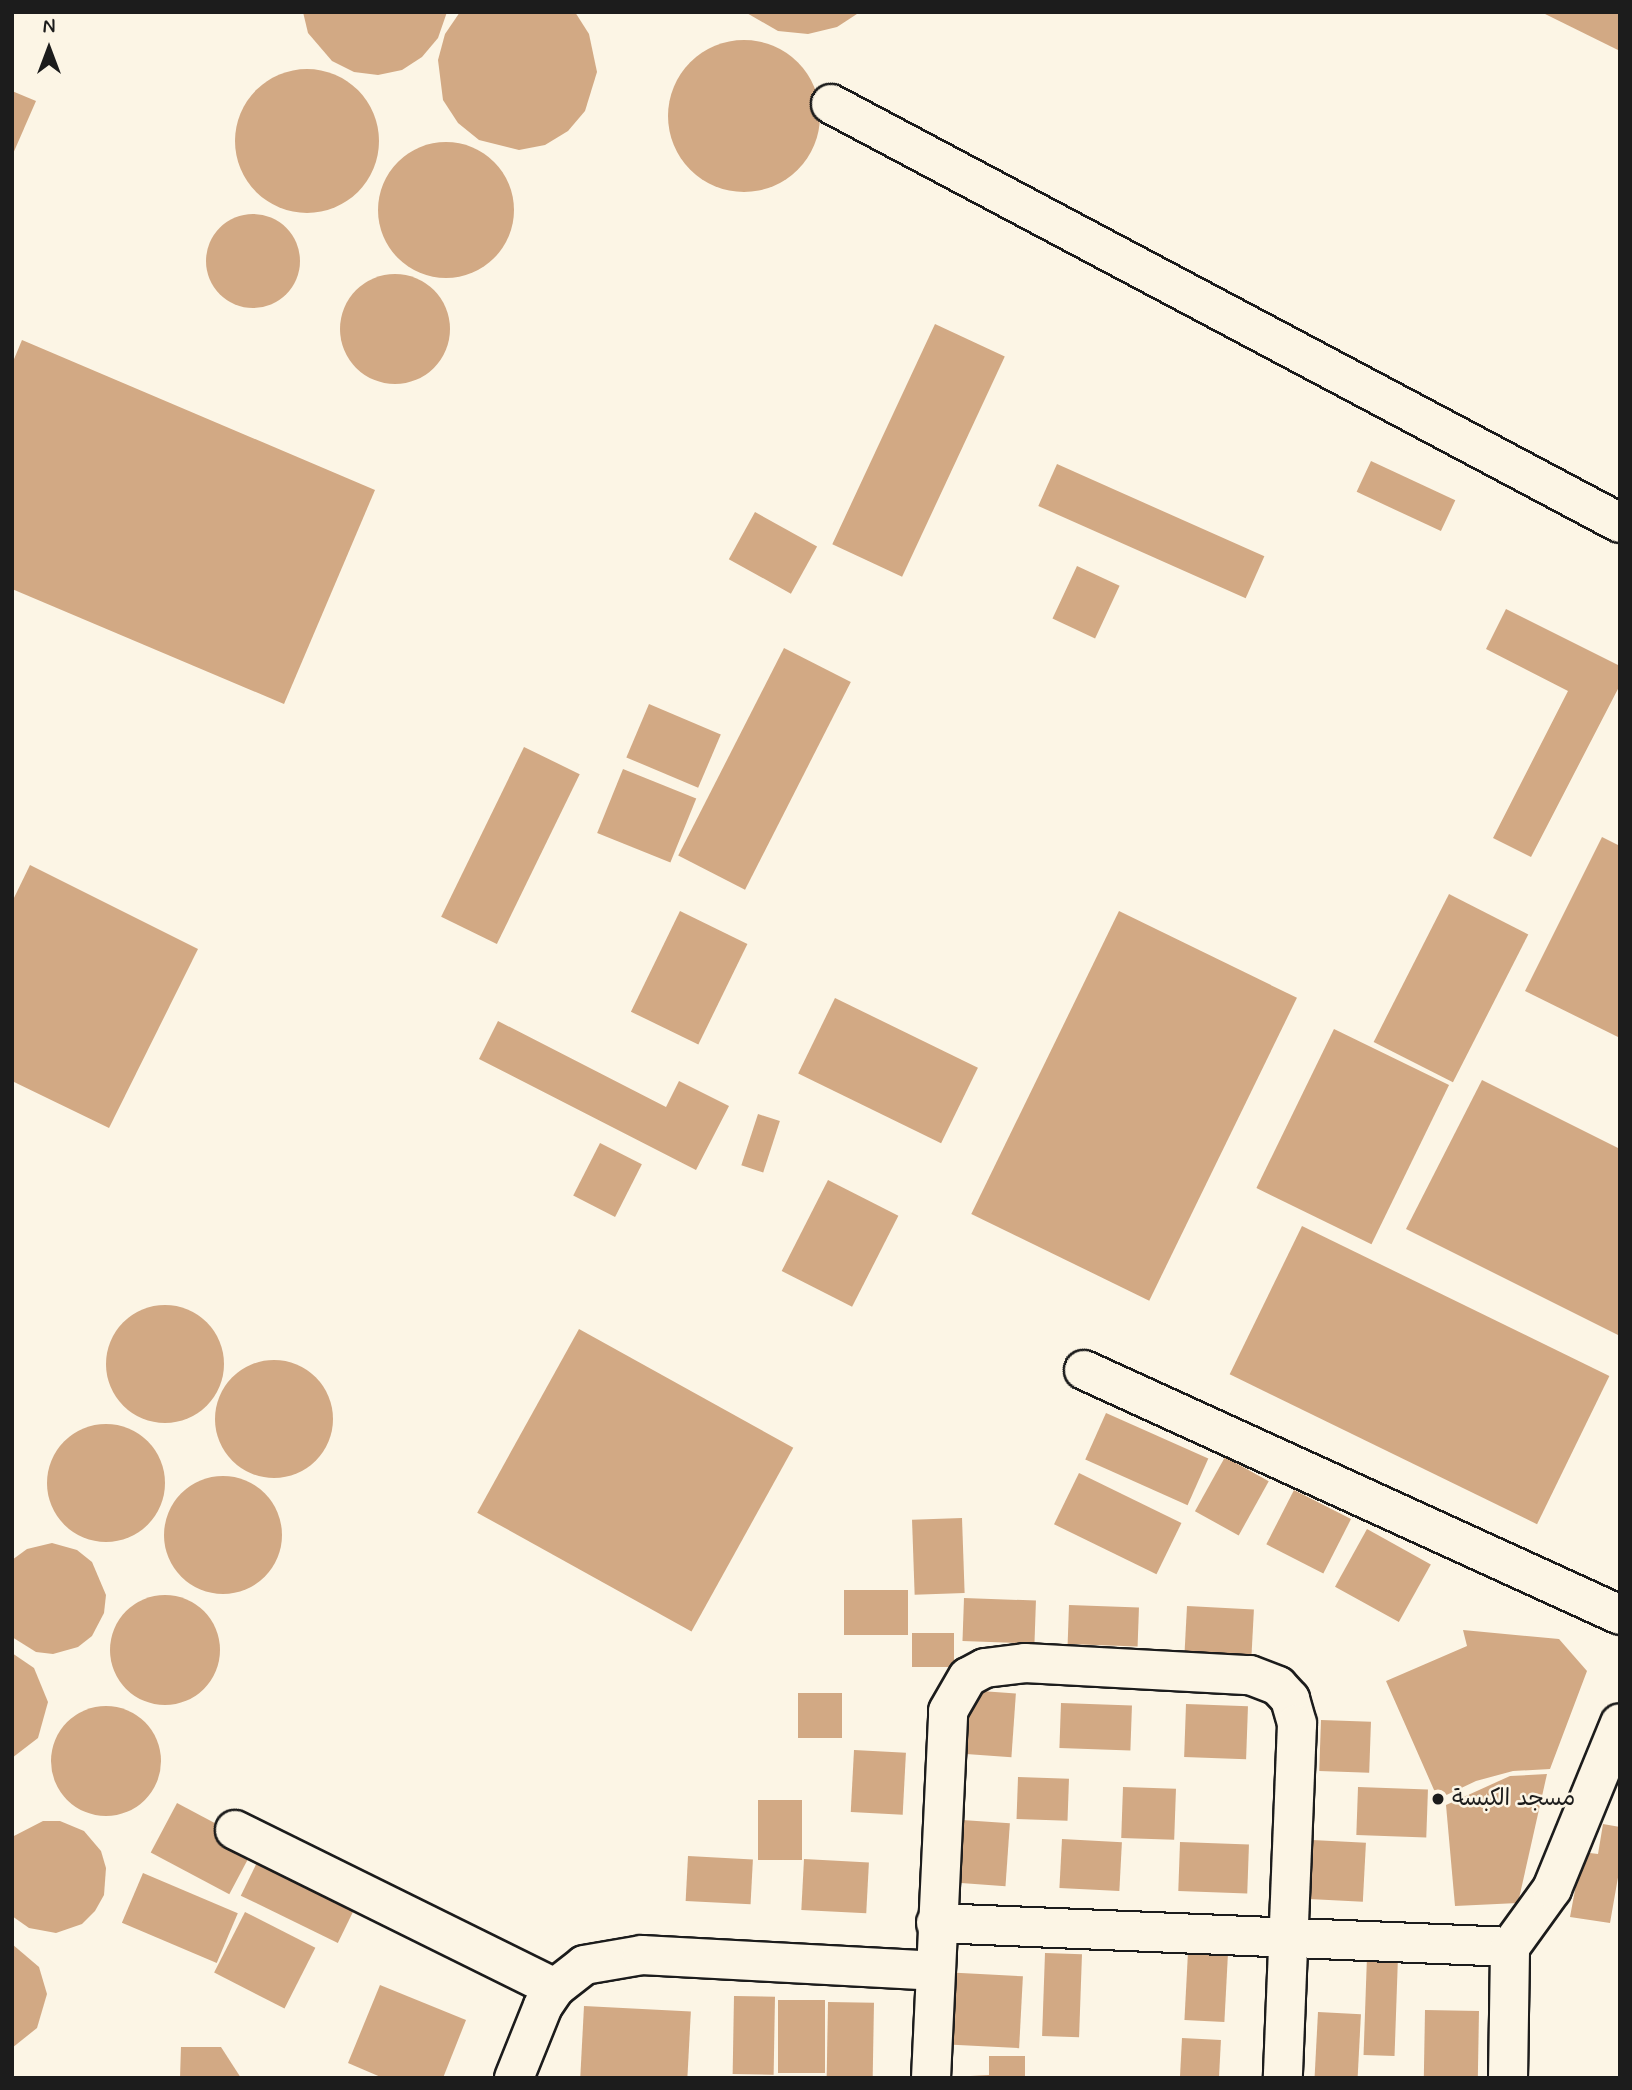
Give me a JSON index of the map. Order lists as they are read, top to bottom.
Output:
{
  "places": ["مسجد الكبسة"],
  "north": "top"
}
